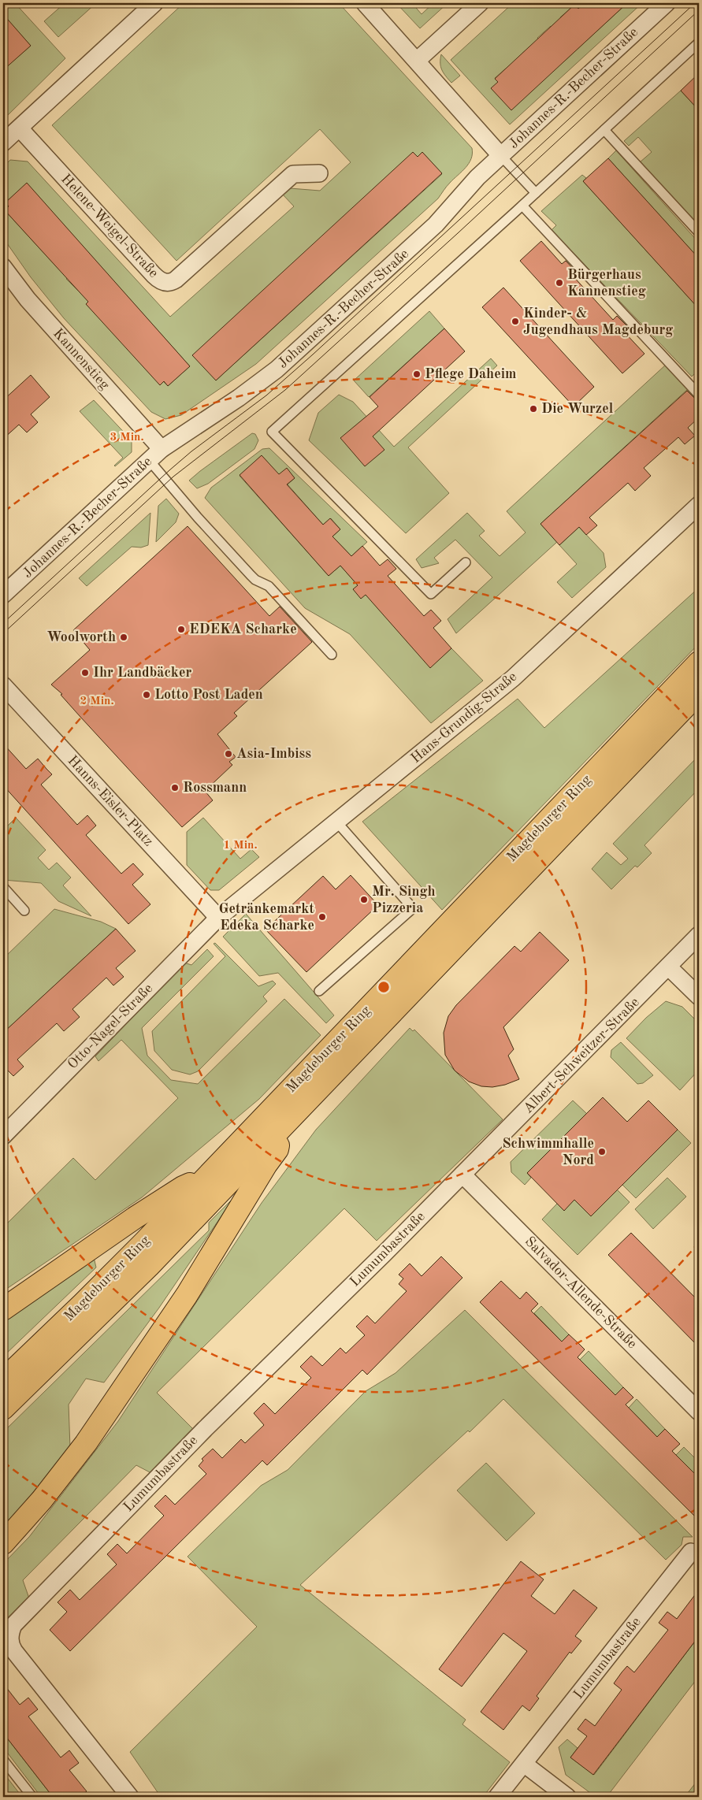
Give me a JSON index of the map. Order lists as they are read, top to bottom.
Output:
{
  "streets": {
    "highway": ["Magdeburger Ring"],
    "street": [
      "Johannes-R.-Becher-Straße",
      "Helene-Weigel-Straße",
      "Kannenstieg",
      "Hans-Grundig-Straße",
      "Hanns-Eisler-Platz",
      "Otto-Nagel-Straße",
      "Albert-Schweitzer-Straße",
      "Lumumbastraße",
      "Salvador-Allende-Straße"
    ]
  },
  "crossings": [
    ["Johannes-R.-Becher-Straße", "Kannenstieg"],
    ["Hans-Grundig-Straße", "Hanns-Eisler-Platz"],
    ["Hans-Grundig-Straße", "Otto-Nagel-Straße"],
    ["Hanns-Eisler-Platz", "Otto-Nagel-Straße"],
    ["Albert-Schweitzer-Straße", "Lumumbastraße"],
    ["Albert-Schweitzer-Straße", "Salvador-Allende-Straße"],
    ["Lumumbastraße", "Salvador-Allende-Straße"]
  ],
  "places": [
    "Bürgerhaus Kannenstieg",
    "Kinder- & Jugendhaus Magdeburg",
    "Pflege Daheim",
    "Die Wurzel",
    "EDEKA Scharke",
    "Woolworth",
    "Ihr Landbäcker",
    "Lotto Post Laden",
    "Asia-Imbiss",
    "Rossmann",
    "Mr. Singh Pizzeria",
    "Getränkemarkt Edeka Scharke",
    "Schwimmhalle Nord"
  ],
  "rings": ["3 Min.", "2 Min.", "1 Min."]
}
